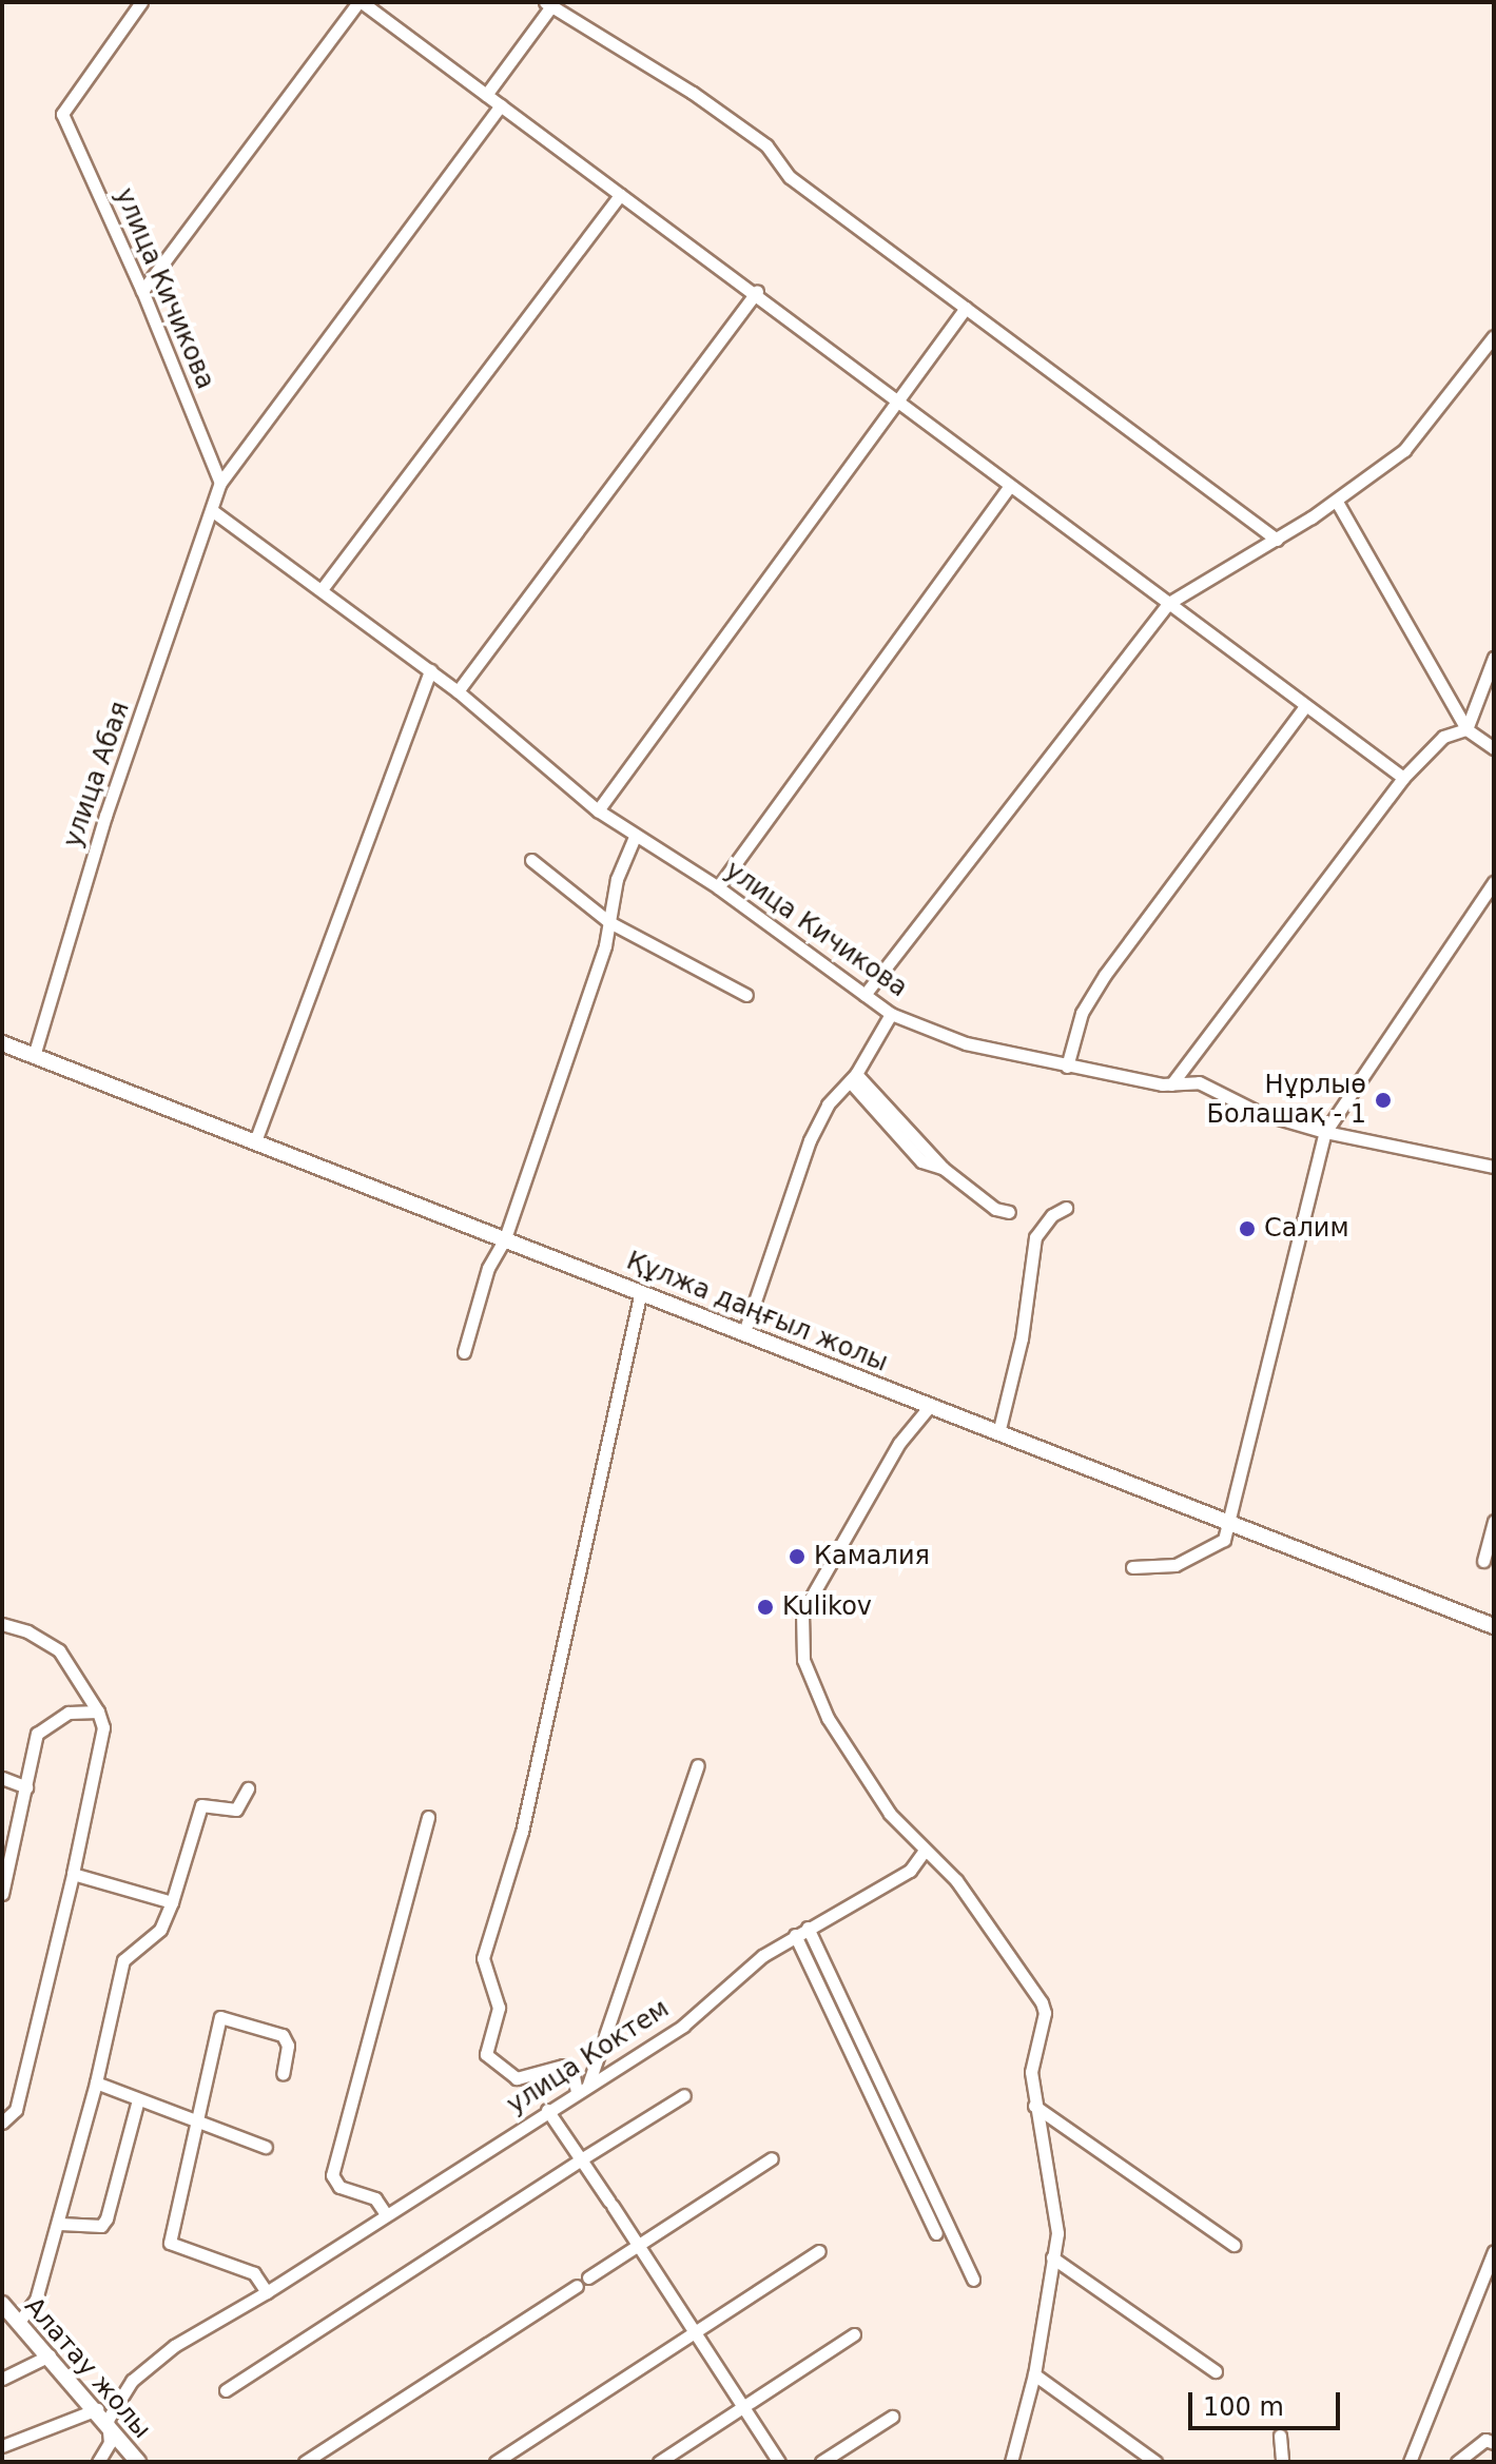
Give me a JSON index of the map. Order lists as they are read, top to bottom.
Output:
{
  "streets": {
    "main road": ["Құлжа даңғыл жолы", "Алатау жолы"],
    "street": ["улица Кичикова", "улица Абая", "улица Коктем"]
  },
  "crossings": [
    ["улица Кичикова", "улица Абая"],
    ["улица Абая", "Құлжа даңғыл жолы"],
    ["улица Коктем", "Алатау жолы"]
  ],
  "places": [
    "Нұрлыө Болашақ - 1",
    "Салим",
    "Камалия",
    "Kulikov"
  ],
  "scale_bar": "100 m"
}
